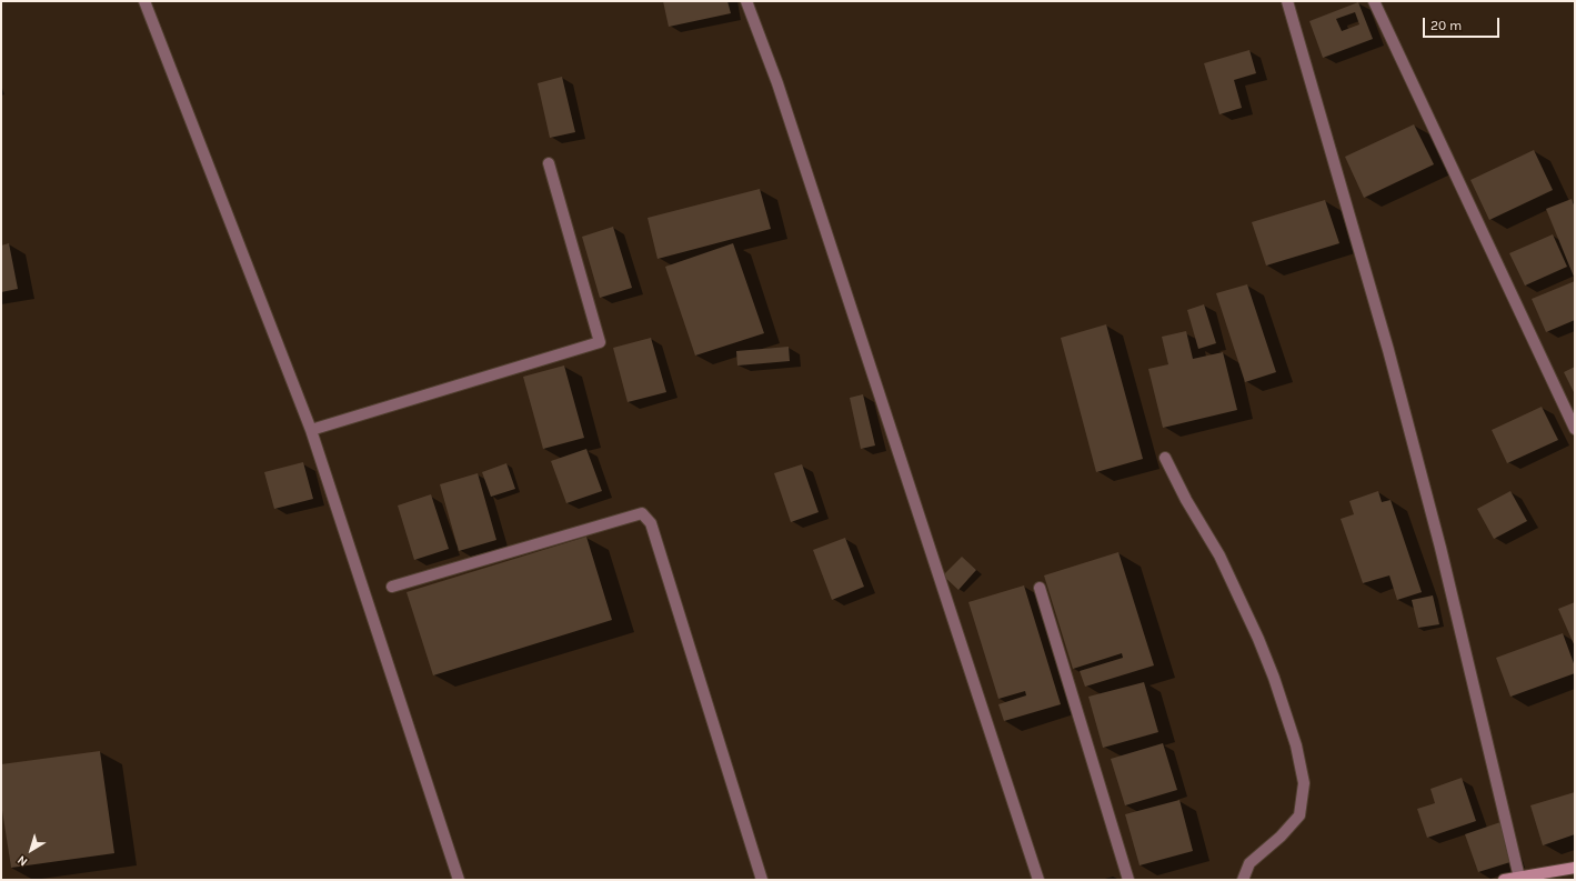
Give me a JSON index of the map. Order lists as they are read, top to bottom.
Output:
{
  "scale_bar": "20 m",
  "north": "bottom left"
}
